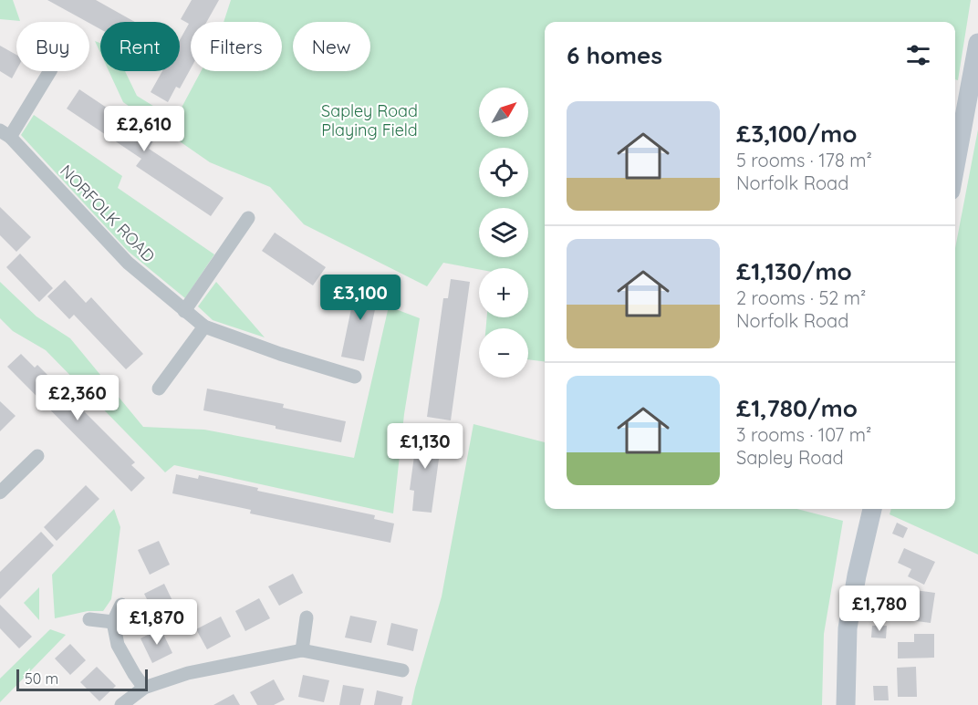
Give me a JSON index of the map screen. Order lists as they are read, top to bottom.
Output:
{
  "streets": {
    "street": ["NORFOLK ROAD"]
  },
  "parks": ["Sapley Road Playing Field"],
  "scale_bar": "50 m",
  "north": "top right",
  "page": {
    "chip": [
      "Buy",
      "Rent",
      "Filters",
      "New"
    ],
    "heading": "6 homes",
    "map_buttons": ["+", "−"],
    "list": [
      {
        "name": "£3,100/mo",
        "note": "5 rooms · 178 m² · Norfolk Road"
      },
      {
        "name": "£1,130/mo",
        "note": "2 rooms · 52 m² · Norfolk Road"
      },
      {
        "name": "£1,780/mo",
        "note": "3 rooms · 107 m² · Sapley Road"
      }
    ],
    "price": [
      "£2,610",
      "£3,100",
      "£2,360",
      "£1,130",
      "£1,780",
      "£1,870"
    ],
    "scale": "50 m"
  }
}
